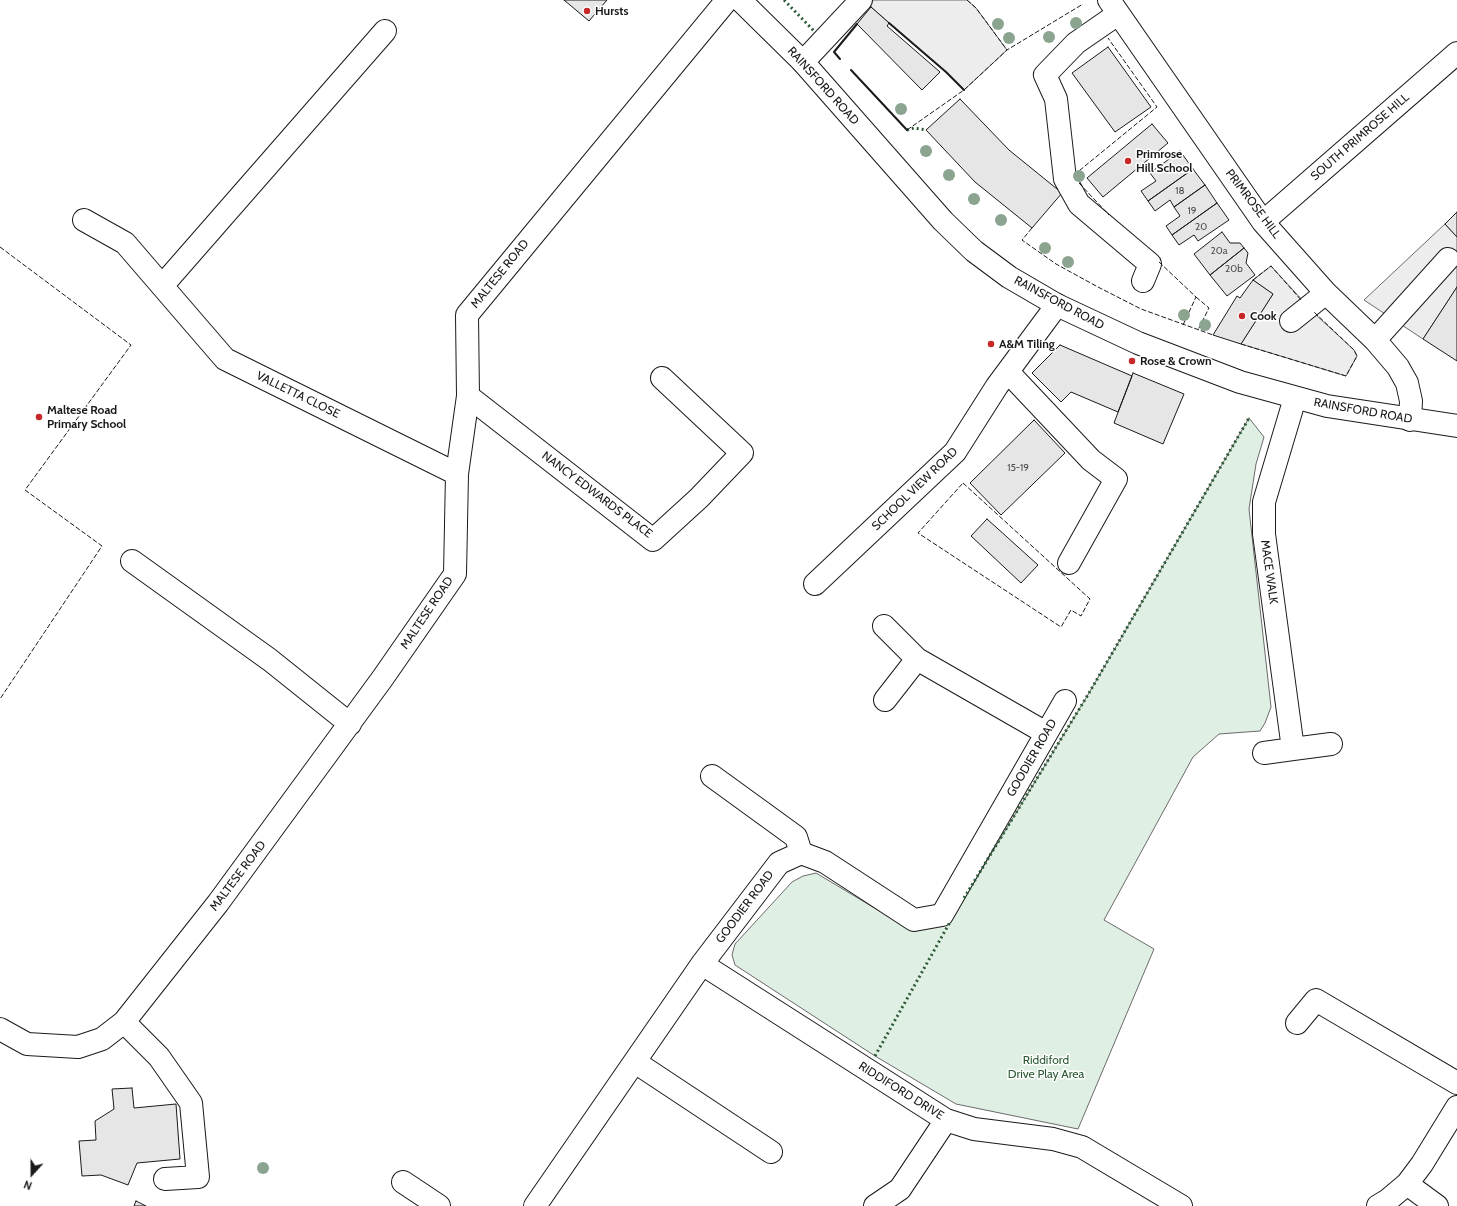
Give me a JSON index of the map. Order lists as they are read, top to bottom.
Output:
{
  "streets": {
    "street": [
      "RAINSFORD ROAD",
      "SOUTH PRIMROSE HILL",
      "PRIMROSE HILL",
      "MALTESE ROAD",
      "VALLETTA CLOSE",
      "SCHOOL VIEW ROAD",
      "NANCY EDWARDS PLACE",
      "MACE WALK",
      "GOODIER ROAD",
      "RIDDIFORD DRIVE"
    ]
  },
  "crossings": [
    ["RAINSFORD ROAD", "PRIMROSE HILL"],
    ["RAINSFORD ROAD", "SCHOOL VIEW ROAD"],
    ["RAINSFORD ROAD", "MACE WALK"],
    ["SOUTH PRIMROSE HILL", "PRIMROSE HILL"],
    ["MALTESE ROAD", "VALLETTA CLOSE"],
    ["MALTESE ROAD", "NANCY EDWARDS PLACE"],
    ["GOODIER ROAD", "RIDDIFORD DRIVE"]
  ],
  "parks": ["Riddiford Drive Play Area"],
  "places": [
    "Hursts",
    "Primrose Hill School",
    "Cook",
    "A&M Tiling",
    "Rose & Crown",
    "Maltese Road Primary School"
  ],
  "house_numbers": [
    "18",
    "19",
    "20",
    "20a",
    "20b",
    "15-19"
  ],
  "north": "bottom"
}
